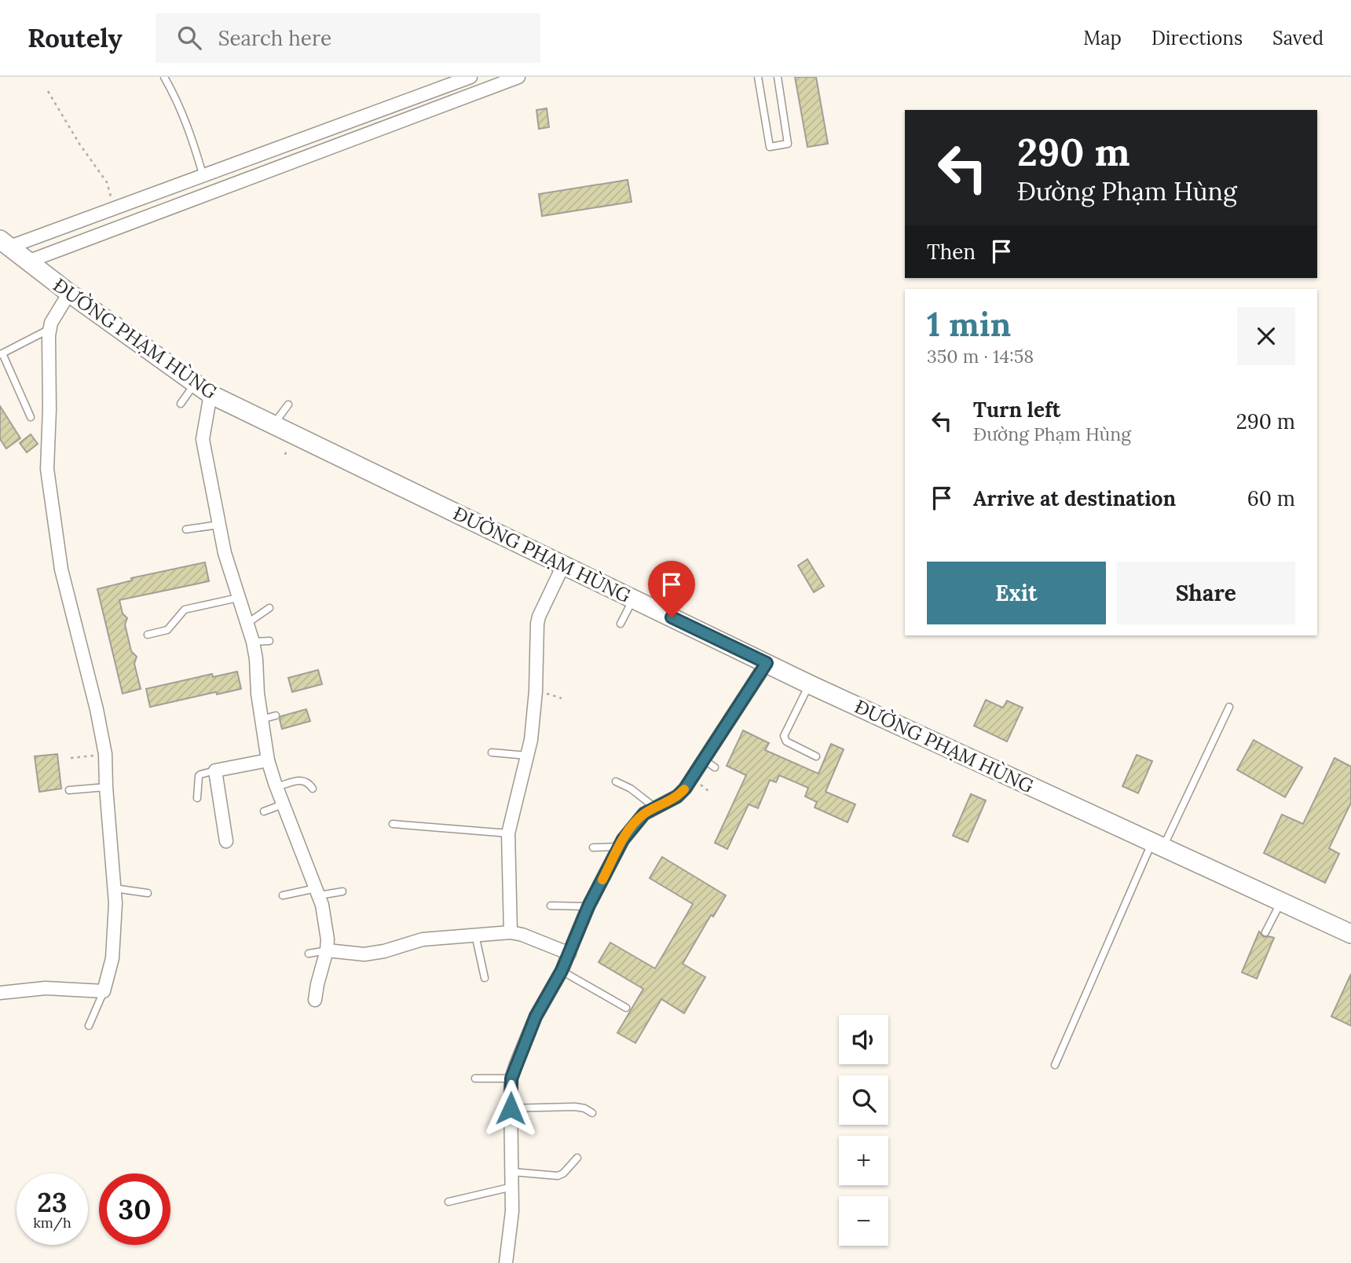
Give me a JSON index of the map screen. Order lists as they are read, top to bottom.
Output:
{
  "streets": {
    "main road": ["ĐƯỜNG PHẠM HÙNG"]
  },
  "page": {
    "header": "Routely",
    "search": "Search here",
    "nav": ["Map", "Directions", "Saved"],
    "turn": ["290 m", "Đường Phạm Hùng"],
    "then": "Then",
    "heading": ["1 min", "350 m · 14:58"],
    "list": [
      {
        "name": "Turn left",
        "note": "Đường Phạm Hùng",
        "value": "290 m"
      },
      {
        "name": "Arrive at destination",
        "value": "60 m"
      }
    ],
    "buttons": ["Exit", "Share"],
    "map_buttons": ["+", "−"],
    "speed": "23 km/h",
    "limit": "30"
  }
}
